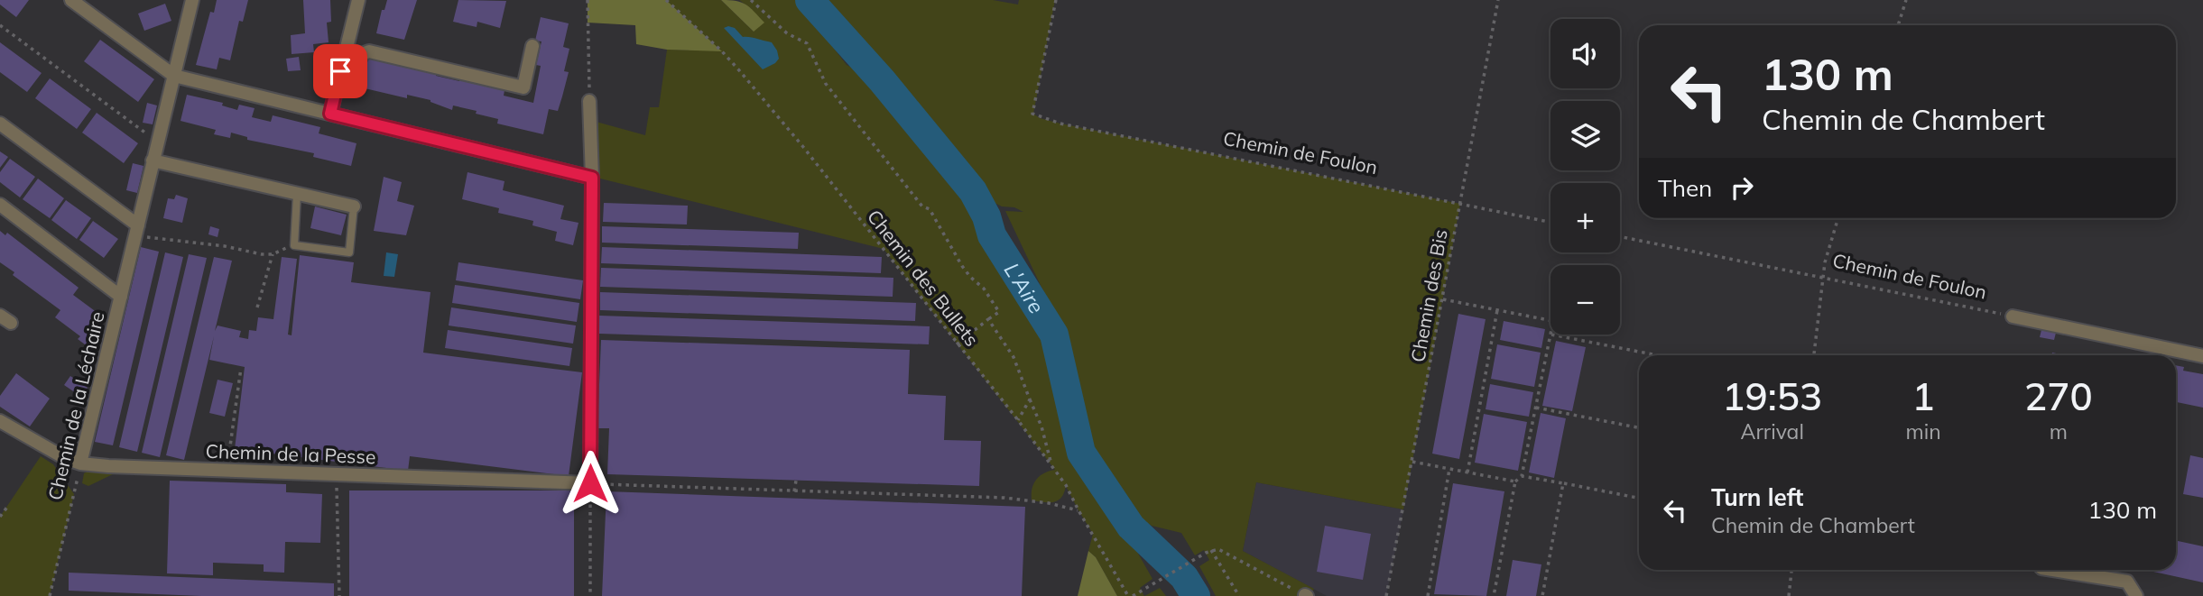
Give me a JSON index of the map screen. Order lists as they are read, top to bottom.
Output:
{
  "streets": {
    "street": ["Chemin de la Léchaire", "Chemin de la Pesse"],
    "path": ["Chemin de Foulon", "Chemin des Bullets", "Chemin des Bis"]
  },
  "crossings": [
    ["Chemin de Foulon", "Chemin des Bis"],
    ["Chemin de la Léchaire", "Chemin de la Pesse"]
  ],
  "water": ["L'Aire"],
  "page": {
    "map_buttons": ["+", "−"],
    "turn": ["130 m", "Chemin de Chambert"],
    "then": "Then",
    "eta": [
      "19:53",
      "Arrival",
      "1",
      "min",
      "270",
      "m"
    ],
    "list": [
      {
        "name": "Turn left",
        "note": "Chemin de Chambert",
        "value": "130 m"
      }
    ]
  }
}
